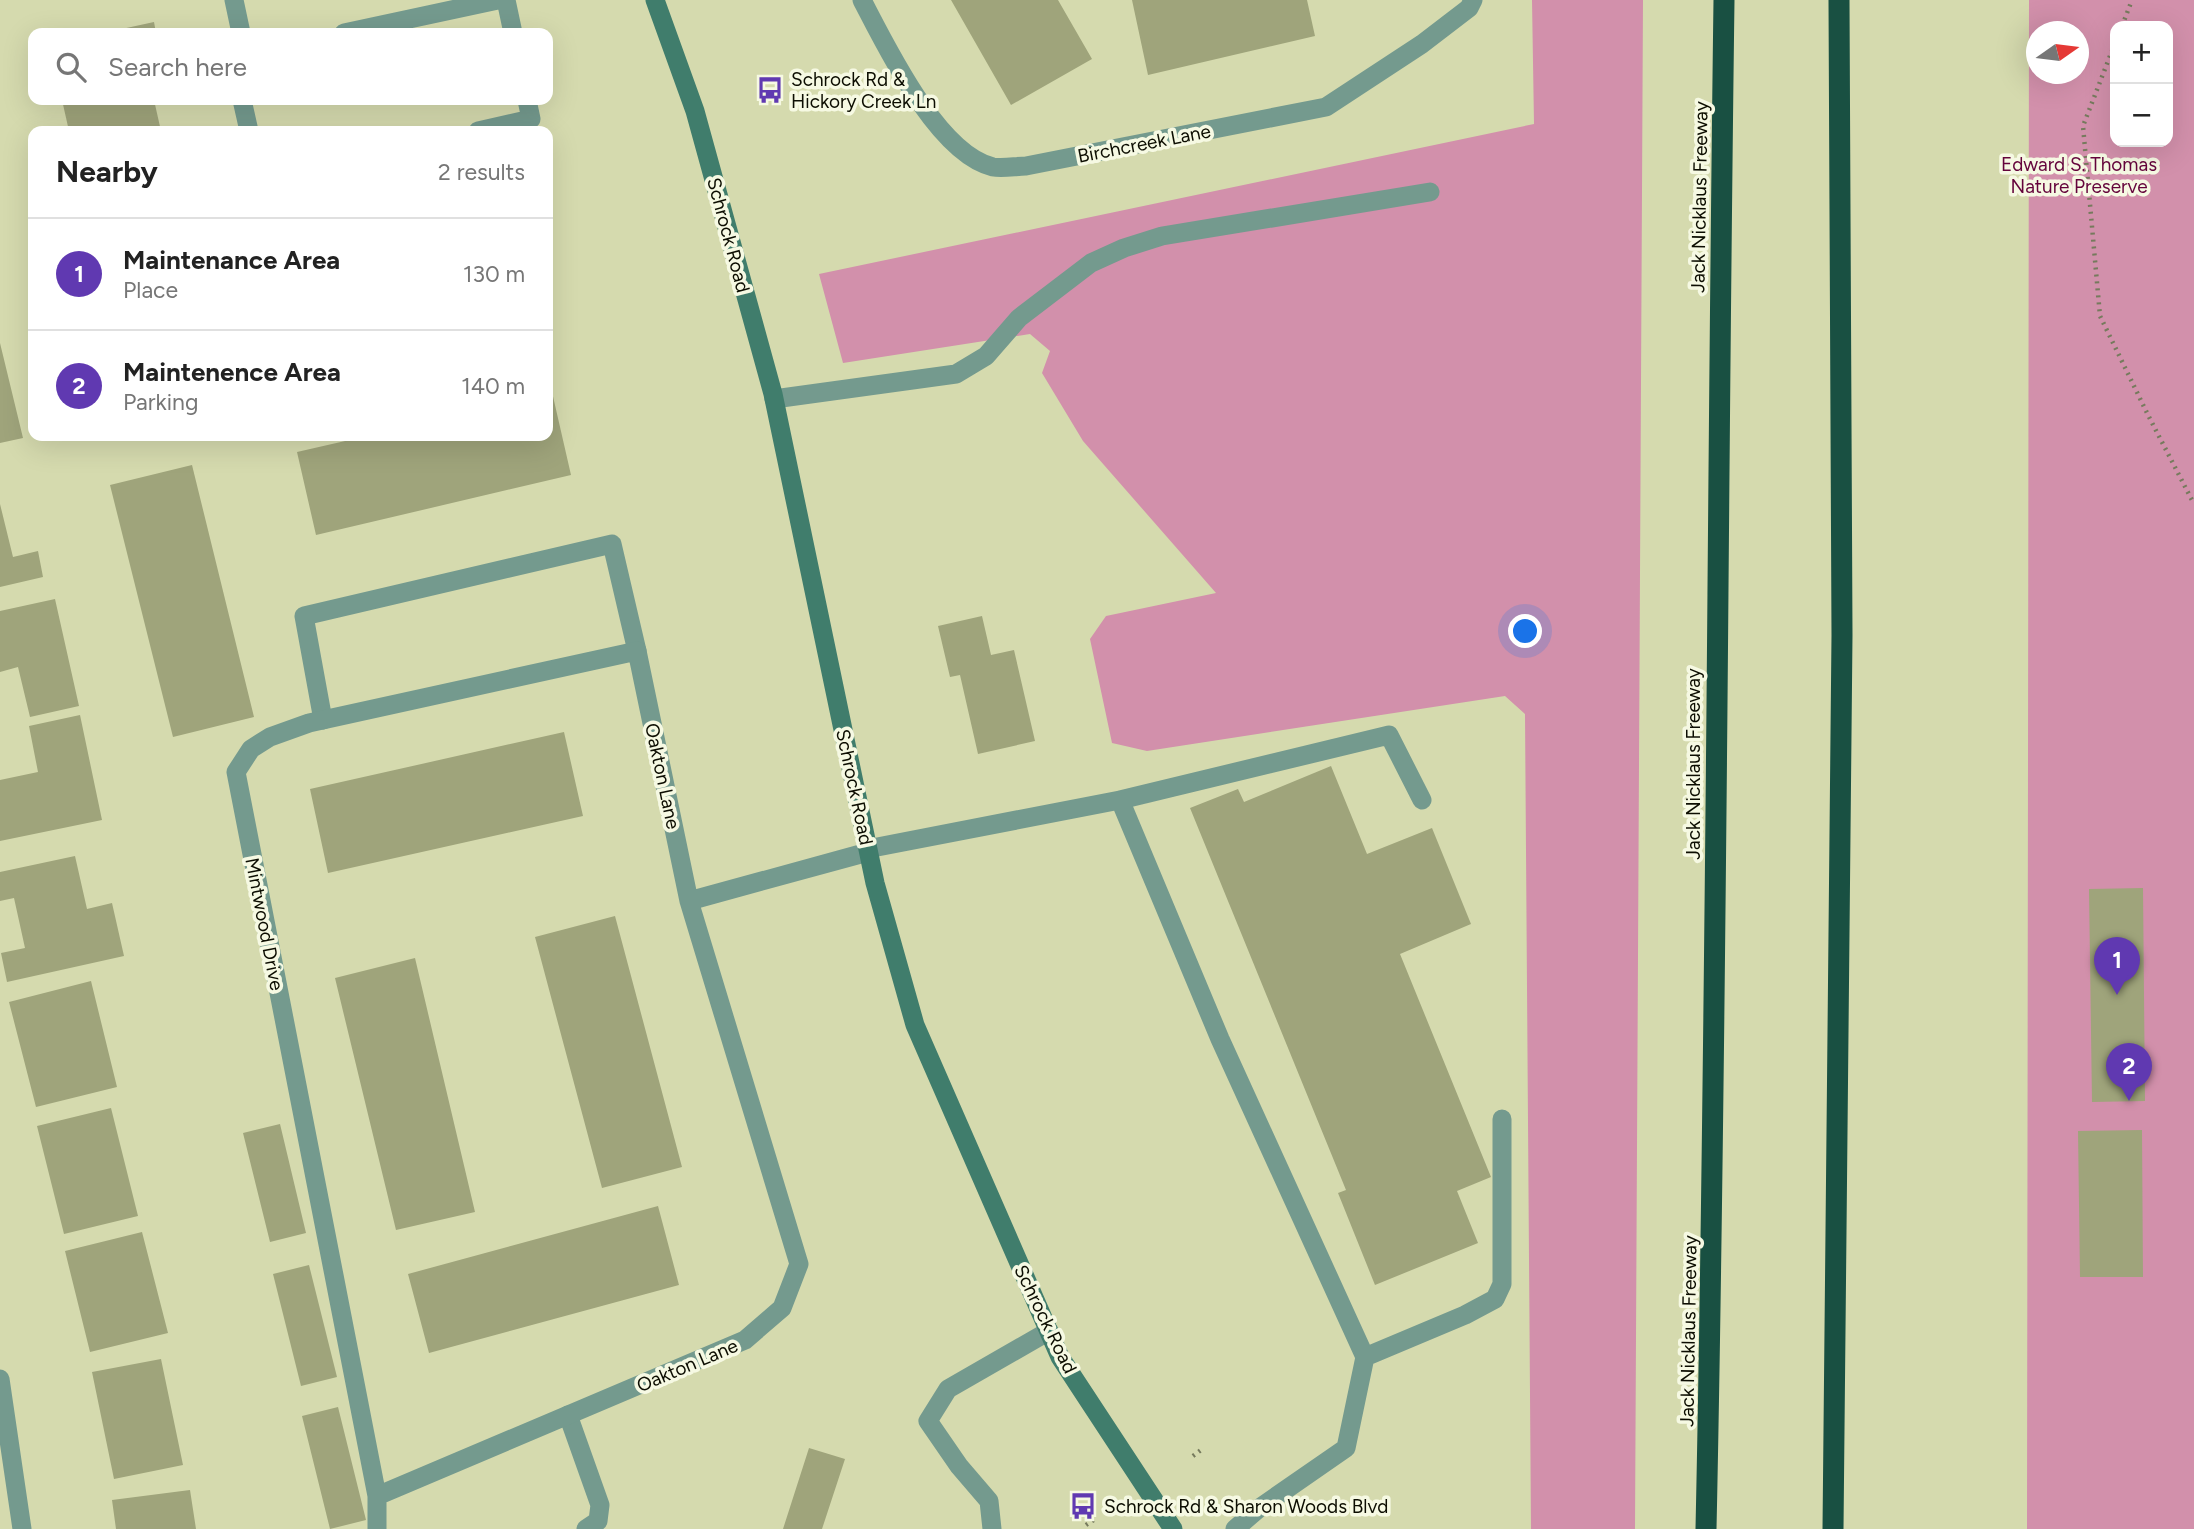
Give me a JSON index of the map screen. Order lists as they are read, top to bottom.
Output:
{
  "streets": {
    "highway": ["Jack Nicklaus Freeway"],
    "main road": ["Schrock Road"],
    "street": ["Birchcreek Lane", "Oakton Lane", "Mintwood Drive"]
  },
  "crossings": [
    ["Oakton Lane", "Mintwood Drive"]
  ],
  "parks": ["Edward S. Thomas Nature Preserve"],
  "places": {
    "bus stop": ["Schrock Rd & Hickory Creek Ln", "Schrock Rd & Sharon Woods Blvd"]
  },
  "north": "right",
  "page": {
    "map_buttons": ["+", "−"],
    "search": "Search here",
    "heading": ["Nearby", "2 results"],
    "list": [
      {
        "mark": "1",
        "name": "Maintenance Area",
        "note": "Place",
        "value": "130 m"
      },
      {
        "mark": "2",
        "name": "Maintenence Area",
        "note": "Parking",
        "value": "140 m"
      }
    ],
    "pins": ["1", "2"]
  }
}
